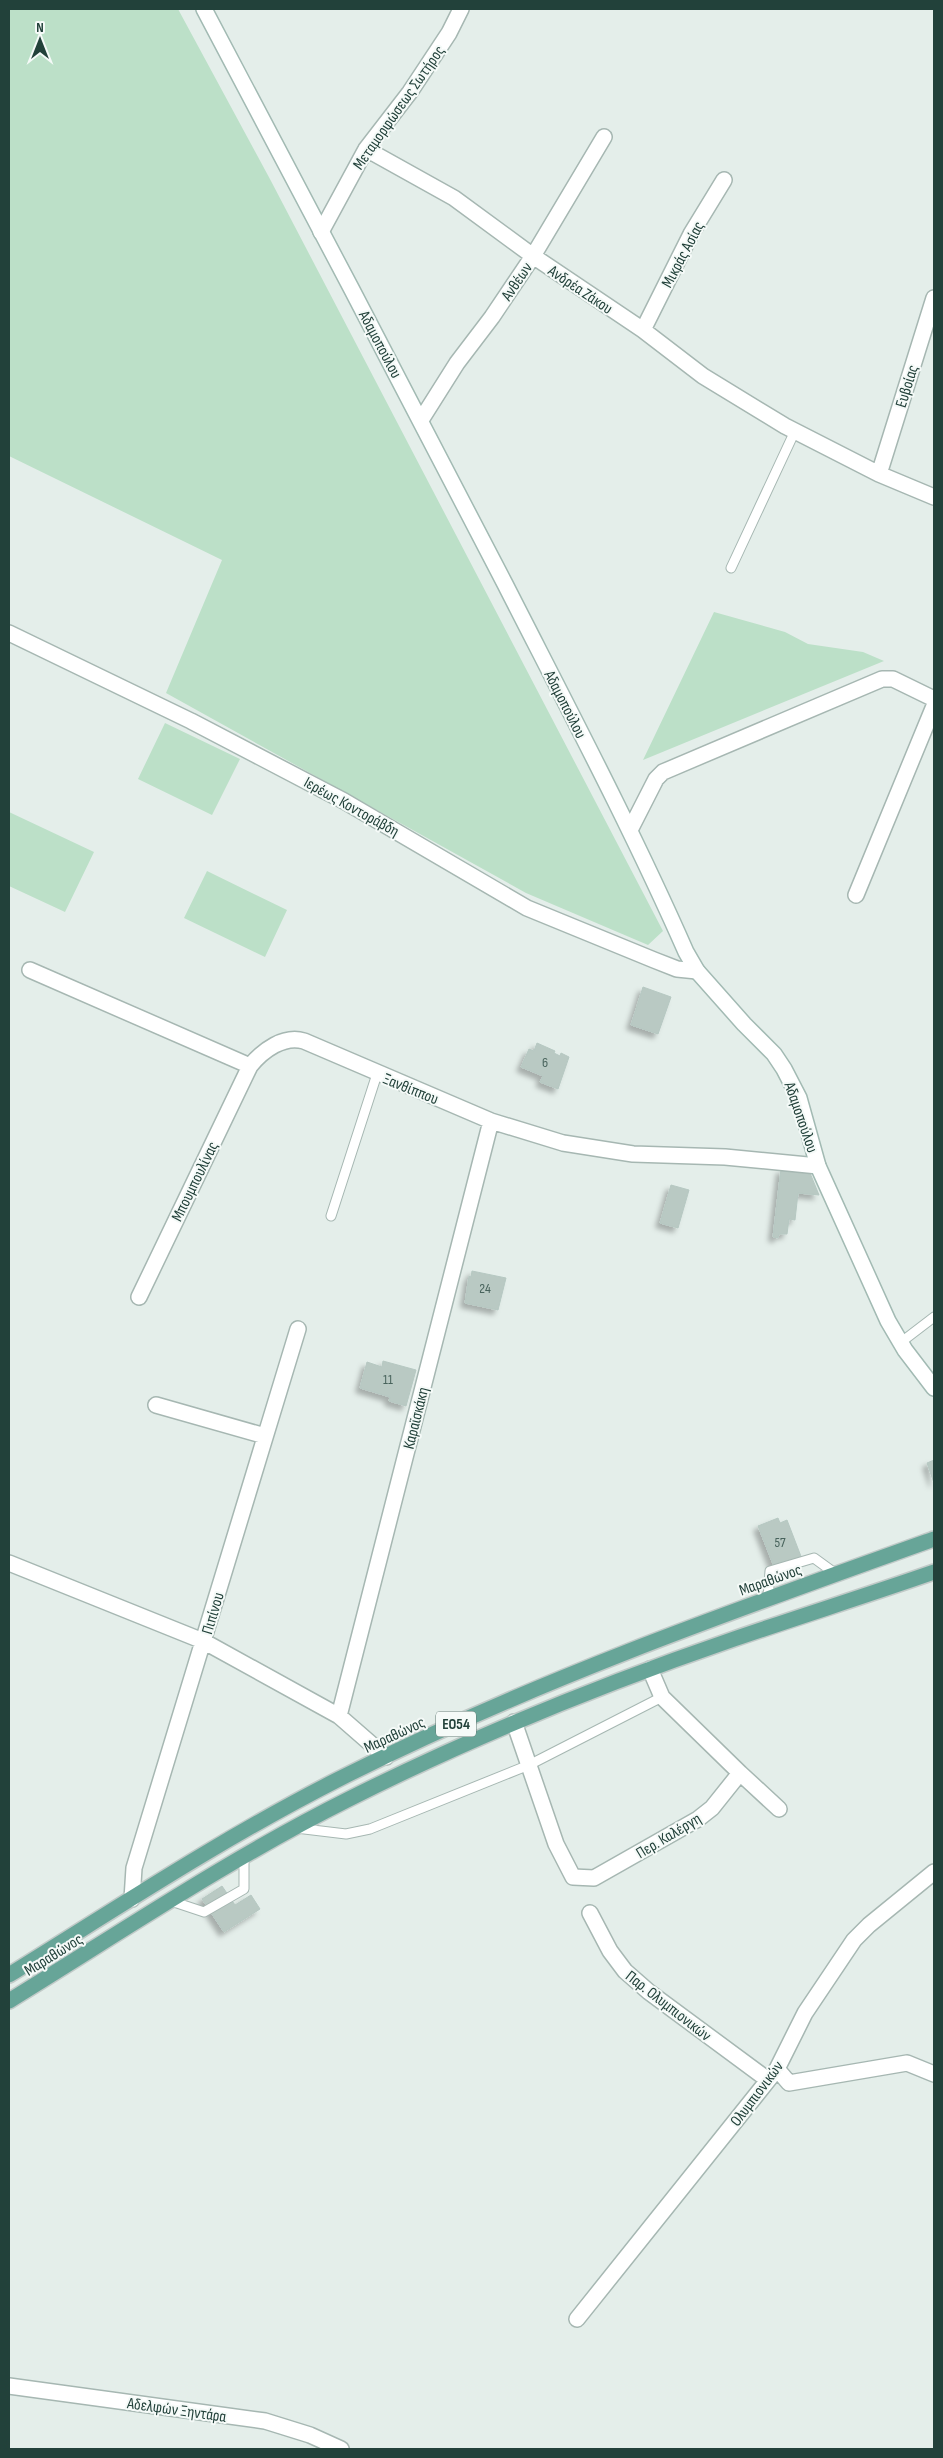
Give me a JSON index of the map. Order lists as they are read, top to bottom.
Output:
{
  "streets": {
    "main road": ["Μαραθώνος", "ΕΟ54"],
    "street": [
      "Μεταμορφώσεως Σωτήρος",
      "Μικράς Ασίας",
      "Ανθέων",
      "Ανδρέα Ζάκου",
      "Αδαμοπούλου",
      "Ευβοίας",
      "Ιερέως Κοντοράβδη",
      "Ξανθίππου",
      "Μπουμπουλίνας",
      "Καραϊσκάκη",
      "Πιπίνου",
      "Περ. Καλέργη",
      "Παρ. Ολυμπιονικών",
      "Ολυμπιονικών",
      "Αδελφών Ξηντάρα"
    ]
  },
  "crossings": [
    ["Μεταμορφώσεως Σωτήρος", "Ανδρέα Ζάκου"],
    ["Μεταμορφώσεως Σωτήρος", "Αδαμοπούλου"],
    ["Μικράς Ασίας", "Ανδρέα Ζάκου"],
    ["Ανθέων", "Ανδρέα Ζάκου"],
    ["Ανθέων", "Αδαμοπούλου"],
    ["Ανδρέα Ζάκου", "Ευβοίας"],
    ["Αδαμοπούλου", "Ιερέως Κοντοράβδη"],
    ["Αδαμοπούλου", "Ξανθίππου"],
    ["Ξανθίππου", "Μπουμπουλίνας"],
    ["Ξανθίππου", "Καραϊσκάκη"],
    ["Μαραθώνος", "Πιπίνου"],
    ["Παρ. Ολυμπιονικών", "Ολυμπιονικών"]
  ],
  "house_numbers": [
    "6",
    "24",
    "11",
    "57"
  ],
  "north": "top"
}
